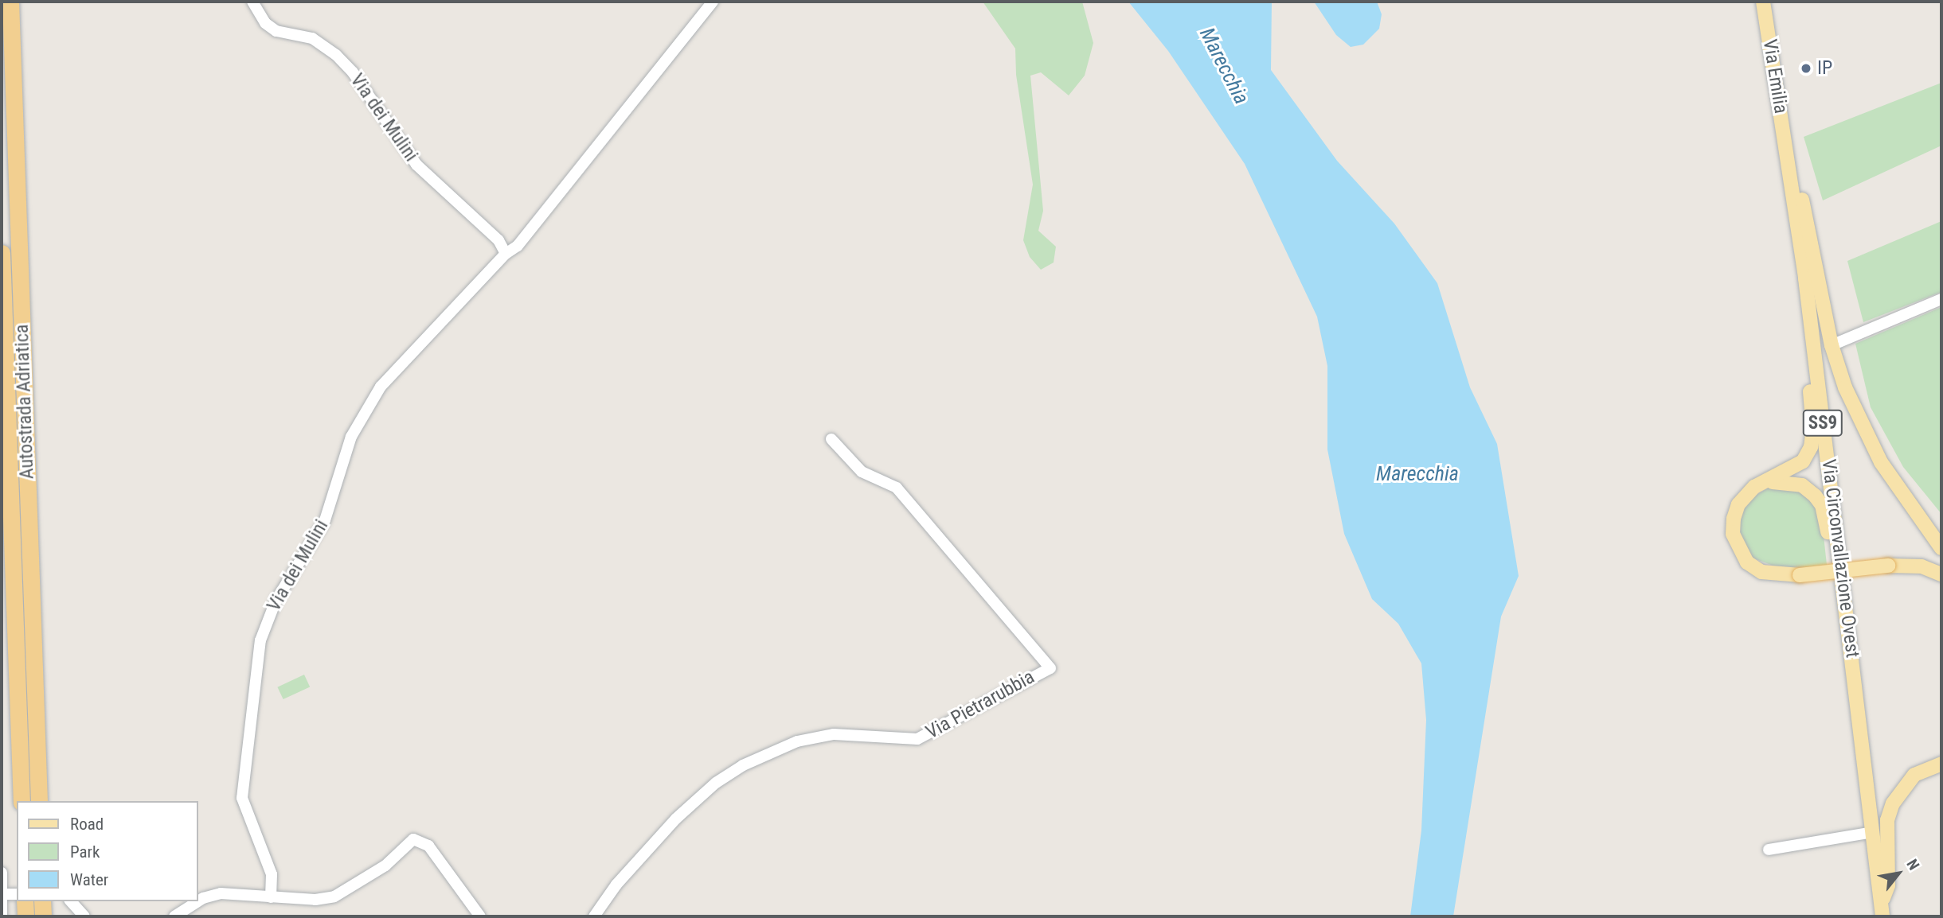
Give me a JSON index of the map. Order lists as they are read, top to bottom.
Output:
{
  "streets": {
    "highway": ["Autostrada Adriatica"],
    "main road": ["Via Emilia", "SS9", "Via Circonvallazione Ovest"],
    "street": ["Via dei Mulini", "Via Pietrarubbia"]
  },
  "crossings": [
    ["Via Emilia", "Via Circonvallazione Ovest"]
  ],
  "water": ["Marecchia"],
  "places": ["IP"],
  "legend": ["Road", "Park", "Water"],
  "north": "top right"
}
